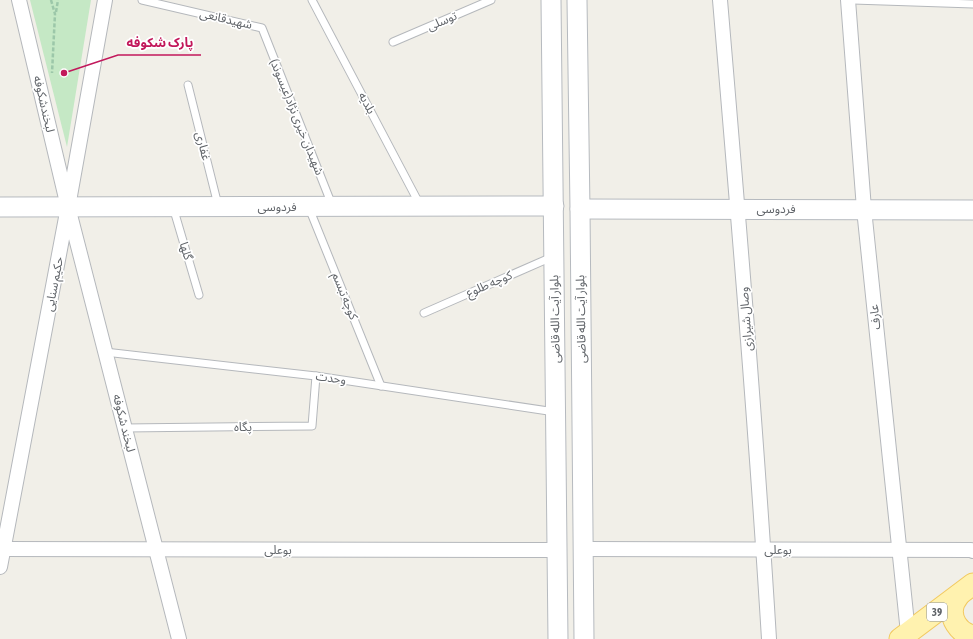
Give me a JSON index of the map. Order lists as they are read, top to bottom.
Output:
{
  "streets": {
    "main road": [
      "فردوسی",
      "بلوار آیت‌ الله قاضی",
      "بلوار آیت ‌الله قاضی",
      "39"
    ],
    "street": [
      "لبخندشکوفه",
      "حکیم سنایی",
      "عارف",
      "وصال شیرازی",
      "لبخند شکوفه",
      "بوعلی"
    ],
    "lane": [
      "شهیدقانعی",
      "توسلی",
      "بلدیه",
      "شهیدان خیری نژاد(عیسوند)",
      "غفاری",
      "گلها",
      "کوچه طلوع",
      "کوچه تبسم",
      "وحدت",
      "پگاه"
    ]
  },
  "crossings": [
    ["شهیدقانعی", "شهیدان خیری نژاد(عیسوند)"],
    ["بلدیه", "فردوسی"],
    ["لبخندشکوفه", "فردوسی"],
    ["لبخندشکوفه", "حکیم سنایی"],
    ["لبخندشکوفه", "لبخند شکوفه"],
    ["شهیدان خیری نژاد(عیسوند)", "فردوسی"],
    ["غفاری", "فردوسی"],
    ["فردوسی", "گلها"],
    ["فردوسی", "حکیم سنایی"],
    ["فردوسی", "کوچه تبسم"],
    ["فردوسی", "عارف"],
    ["فردوسی", "بلوار آیت‌ الله قاضی"],
    ["فردوسی", "بلوار آیت ‌الله قاضی"],
    ["فردوسی", "وصال شیرازی"],
    ["فردوسی", "لبخند شکوفه"],
    ["حکیم سنایی", "لبخند شکوفه"],
    ["حکیم سنایی", "بوعلی"],
    ["کوچه طلوع", "بلوار آیت‌ الله قاضی"],
    ["کوچه تبسم", "وحدت"],
    ["عارف", "بوعلی"],
    ["عارف", "39"],
    ["بلوار آیت‌ الله قاضی", "وحدت"],
    ["بلوار آیت‌ الله قاضی", "بوعلی"],
    ["بلوار آیت ‌الله قاضی", "بوعلی"],
    ["وصال شیرازی", "بوعلی"],
    ["وحدت", "لبخند شکوفه"],
    ["وحدت", "پگاه"],
    ["لبخند شکوفه", "پگاه"],
    ["لبخند شکوفه", "بوعلی"]
  ],
  "places": ["پارک شکوفه"]
}
